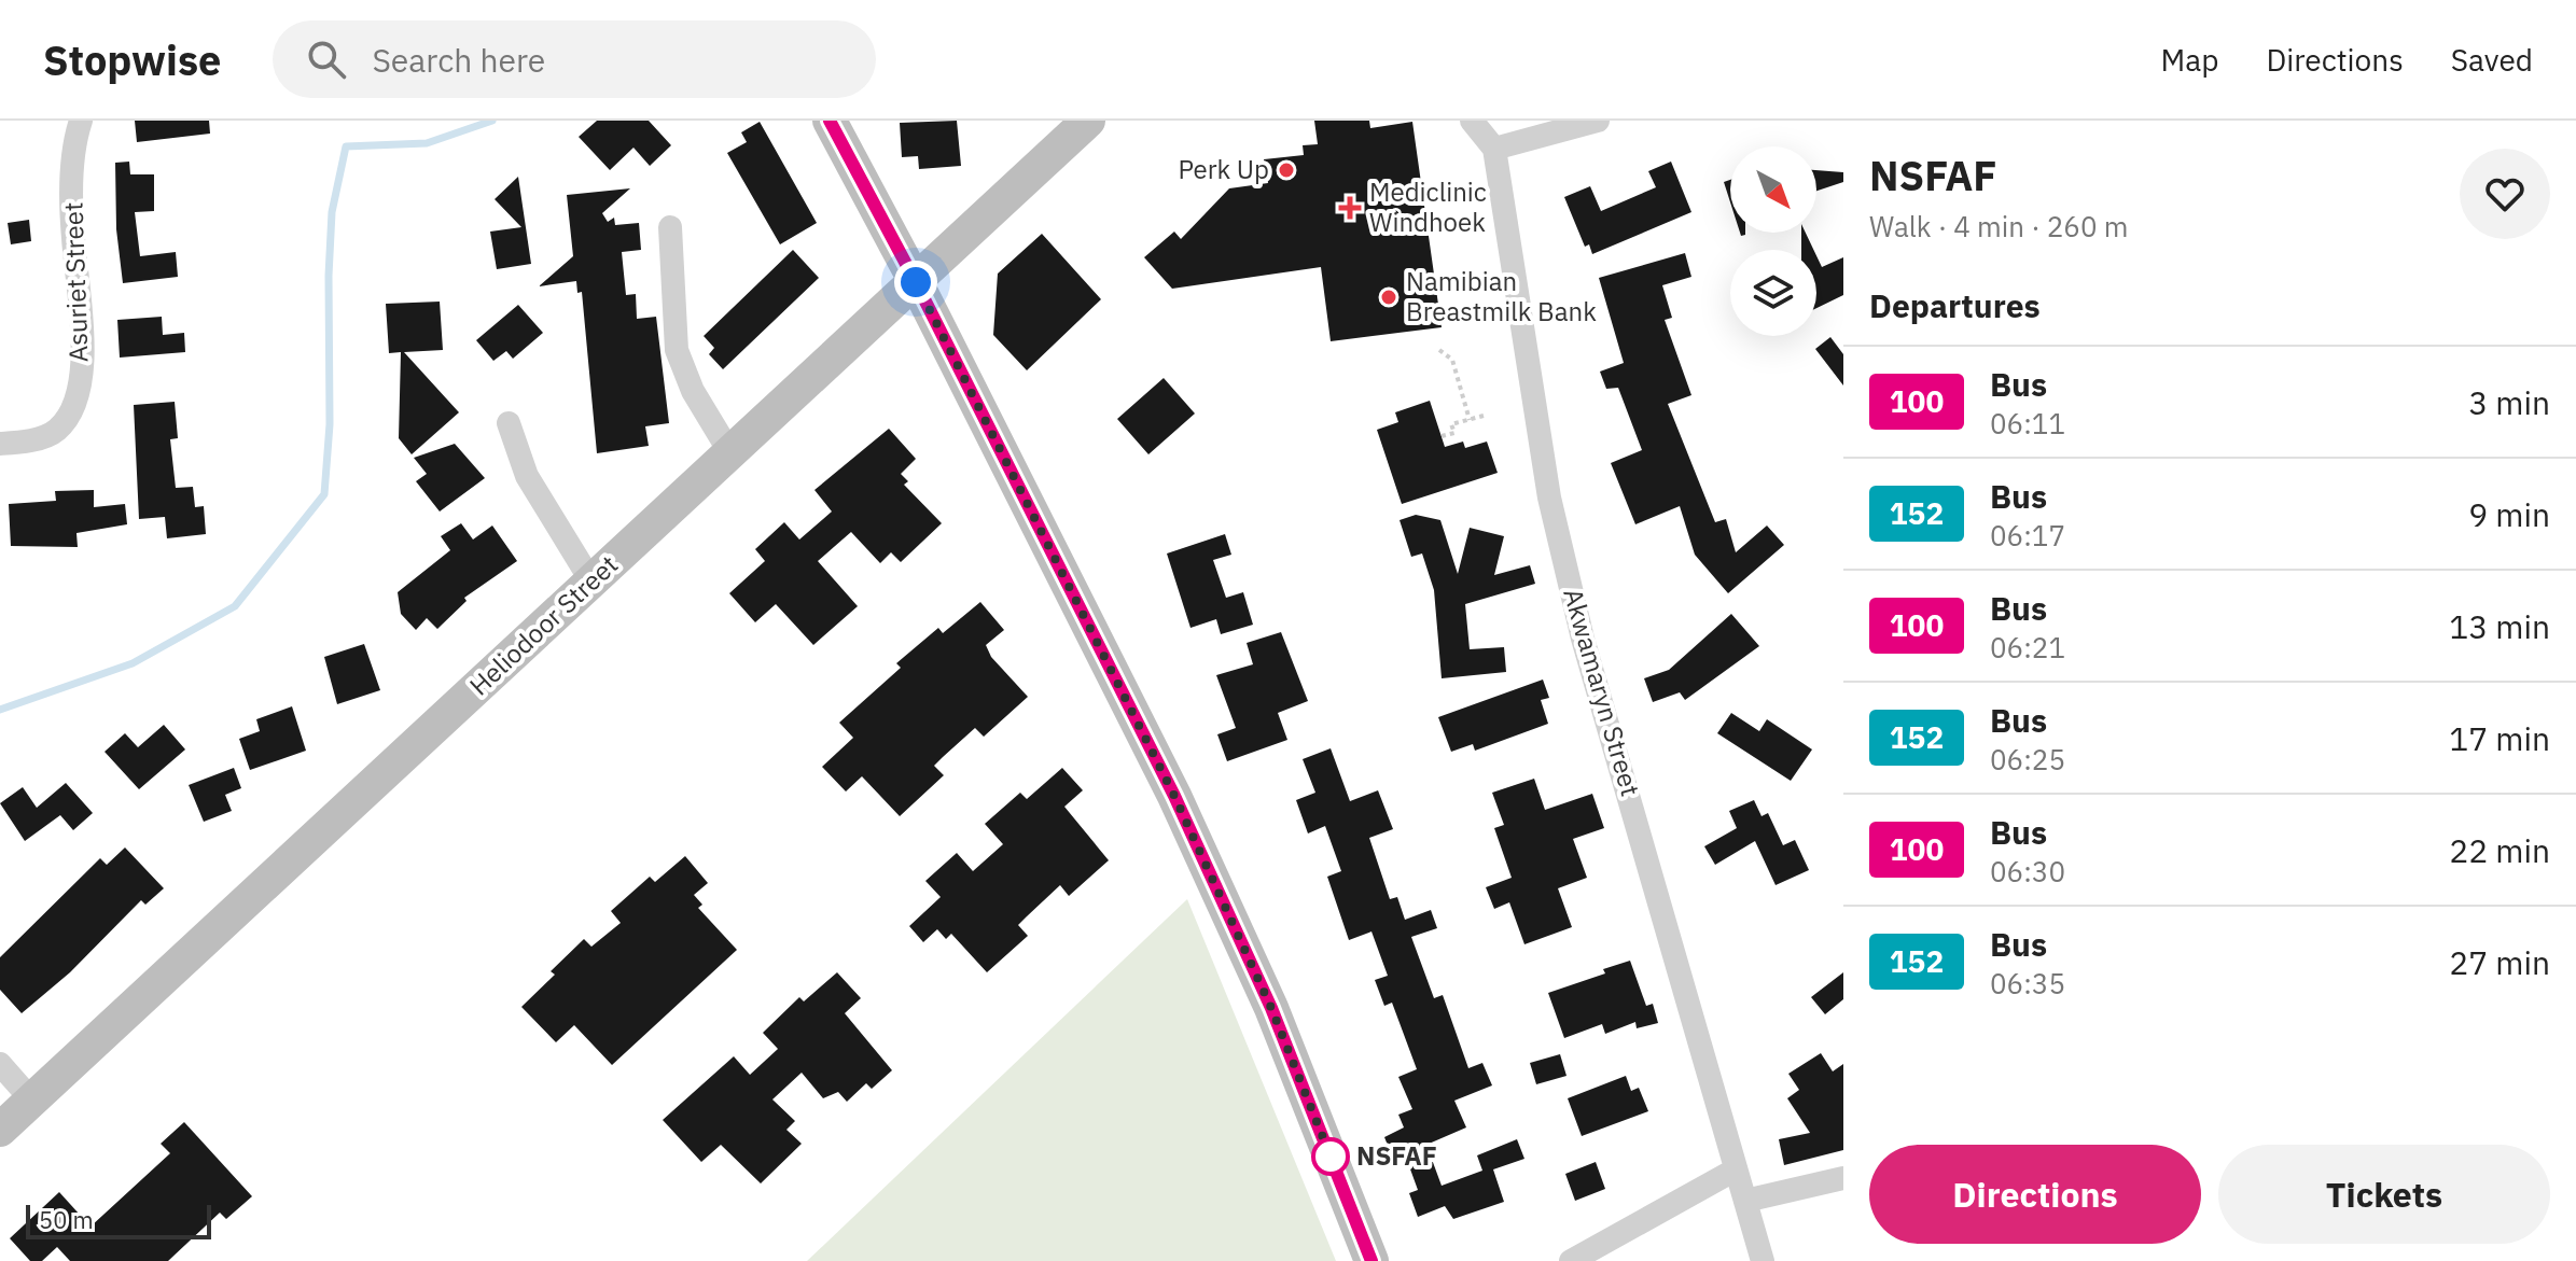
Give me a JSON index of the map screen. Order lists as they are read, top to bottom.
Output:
{
  "streets": {
    "street": ["Asuriet Street", "Heliodoor Street", "Akwamaryn Street"]
  },
  "places": {
    "other": ["Perk Up", "Namibian Breastmilk Bank", "NSFAF"],
    "health": ["Mediclinic Windhoek"]
  },
  "lines": ["bus line 100"],
  "scale_bar": "50 m",
  "north": "bottom right",
  "page": {
    "header": "Stopwise",
    "search": "Search here",
    "nav": ["Map", "Directions", "Saved"],
    "heading": [
      ["NSFAF", "Walk · 4 min · 260 m"],
      "Departures"
    ],
    "list": [
      {
        "mark": "100",
        "name": "Bus",
        "note": "06:11",
        "value": "3 min"
      },
      {
        "mark": "152",
        "name": "Bus",
        "note": "06:17",
        "value": "9 min"
      },
      {
        "mark": "100",
        "name": "Bus",
        "note": "06:21",
        "value": "13 min"
      },
      {
        "mark": "152",
        "name": "Bus",
        "note": "06:25",
        "value": "17 min"
      },
      {
        "mark": "100",
        "name": "Bus",
        "note": "06:30",
        "value": "22 min"
      },
      {
        "mark": "152",
        "name": "Bus",
        "note": "06:35",
        "value": "27 min"
      }
    ],
    "buttons": ["Directions", "Tickets"],
    "scale": "50 m"
  }
}
